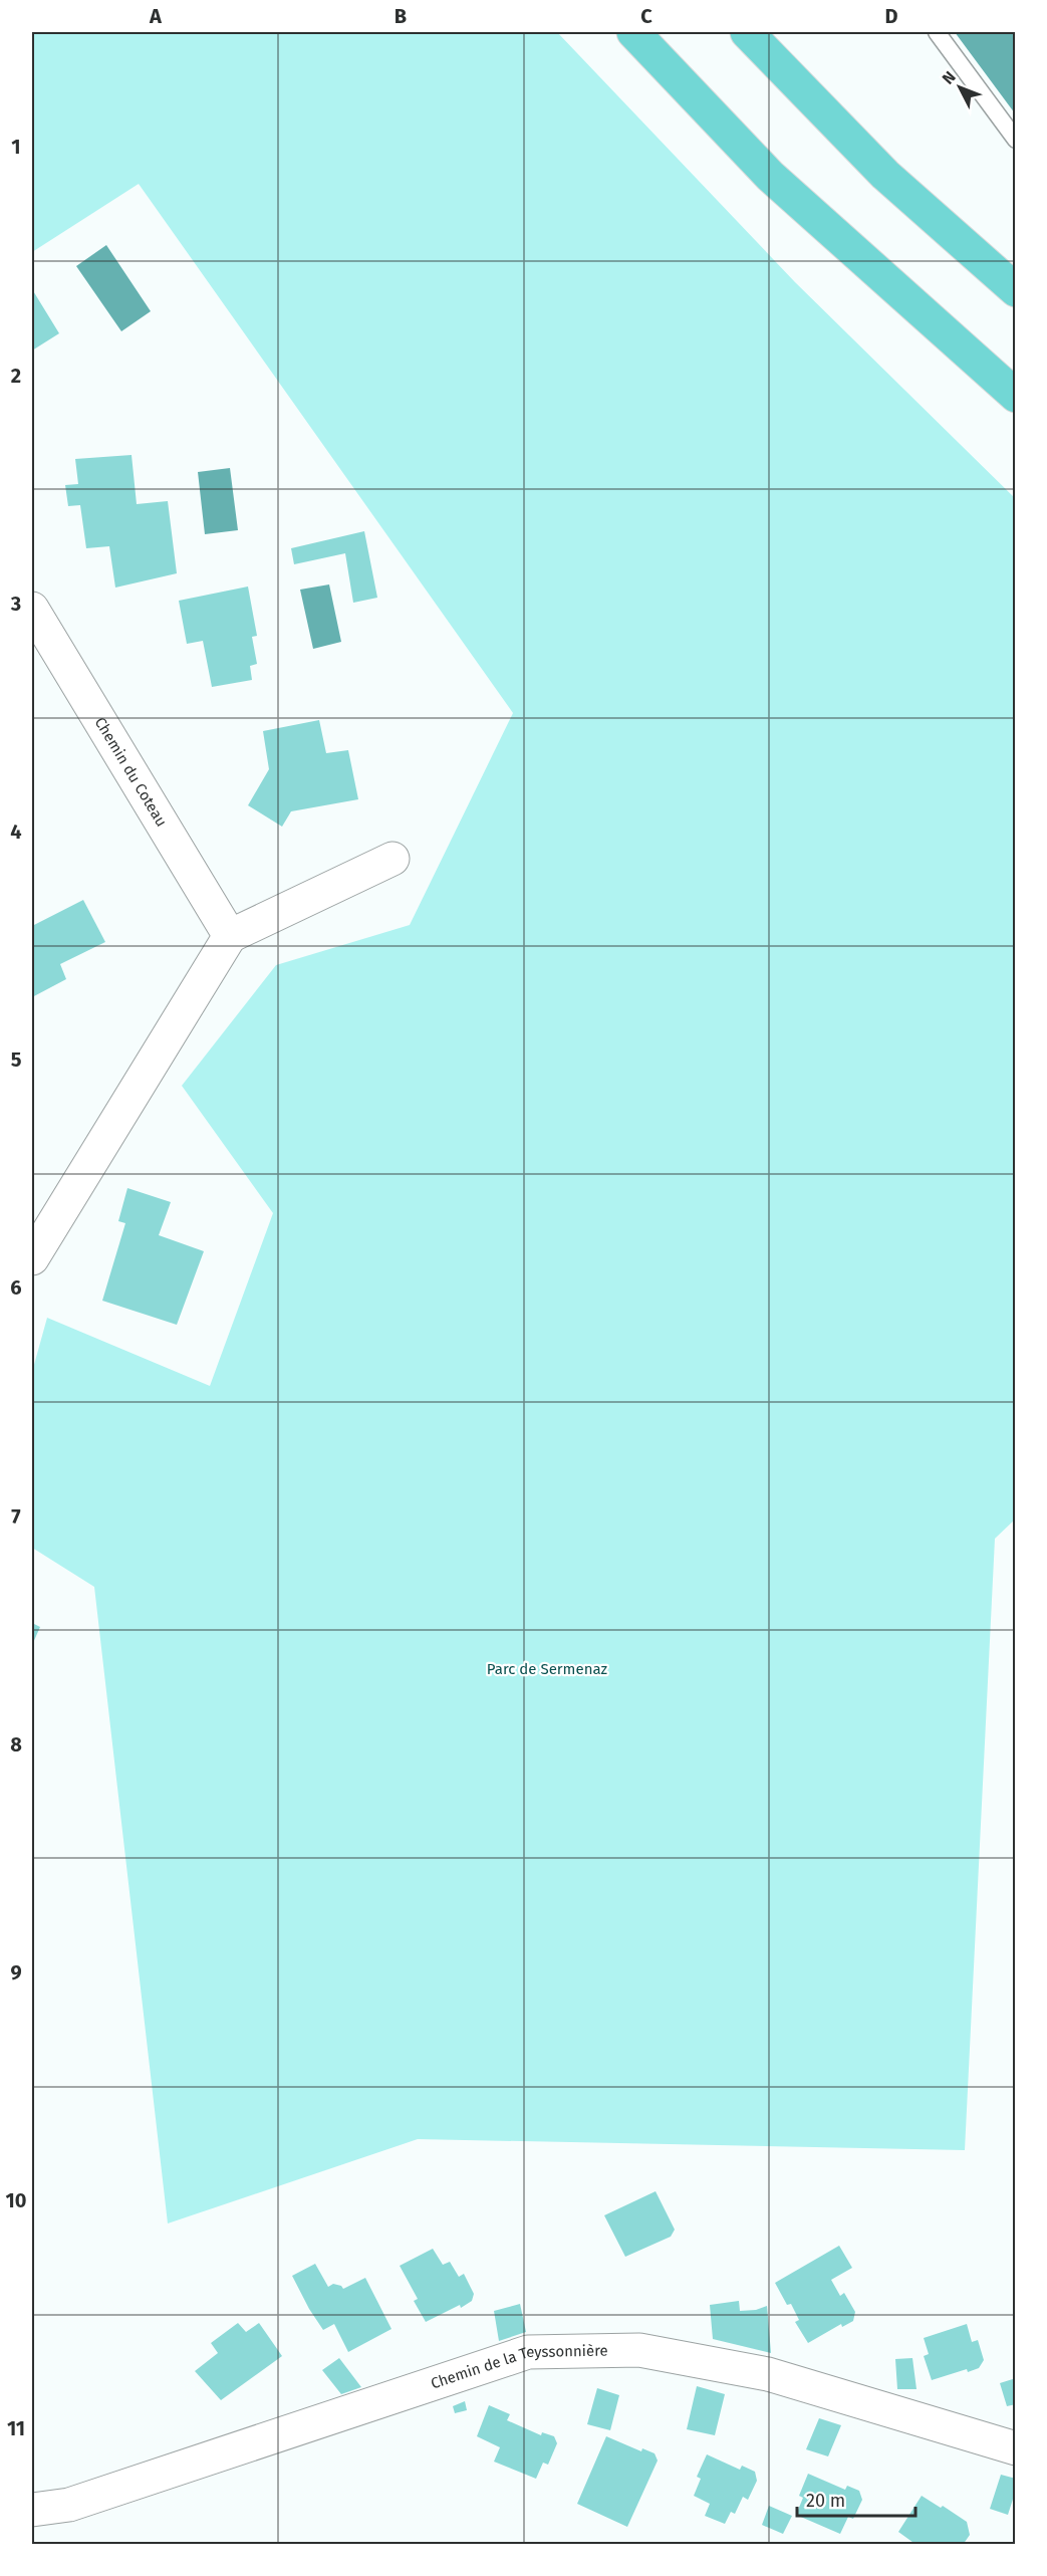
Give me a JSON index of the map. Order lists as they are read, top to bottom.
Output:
{
  "streets": {
    "street": ["Chemin du Coteau", "Chemin de la Teyssonnière"]
  },
  "parks": ["Parc de Sermenaz"],
  "scale_bar": "20 m",
  "north": "top left",
  "grid": {
    "columns": [
      "A",
      "B",
      "C",
      "D"
    ],
    "rows": [
      "1",
      "2",
      "3",
      "4",
      "5",
      "6",
      "7",
      "8",
      "9",
      "10",
      "11"
    ]
  }
}
